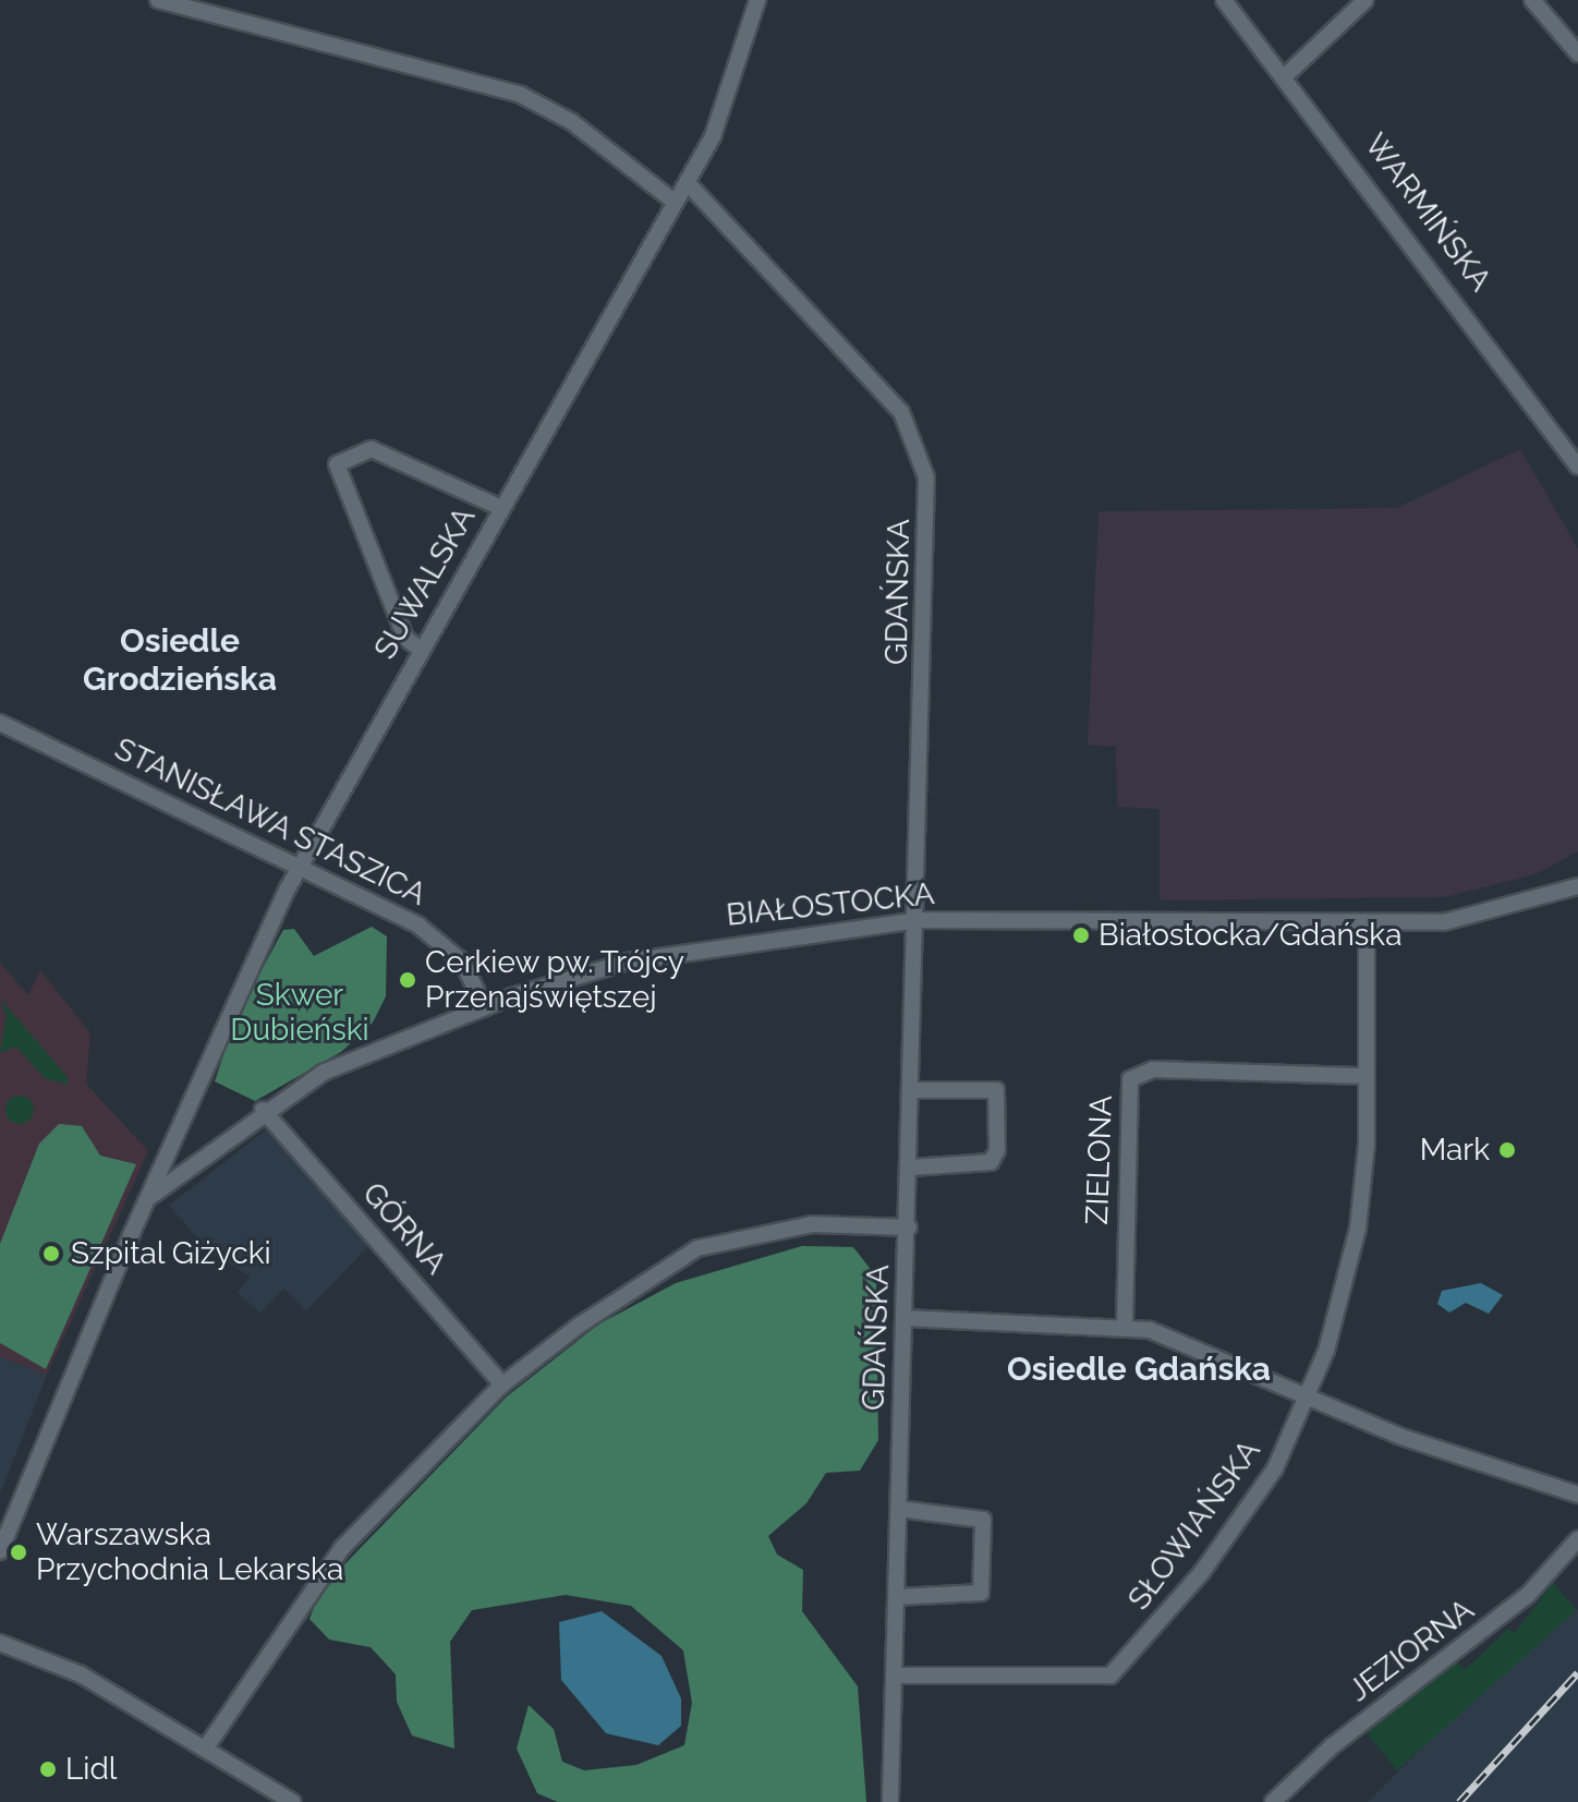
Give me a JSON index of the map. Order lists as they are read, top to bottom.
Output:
{
  "streets": {
    "street": [
      "WARMIŃSKA",
      "SUWALSKA",
      "GDAŃSKA",
      "STANISŁAWA STASZICA",
      "BIAŁOSTOCKA",
      "ZIELONA",
      "GÓRNA",
      "SŁOWIAŃSKA",
      "JEZIORNA"
    ]
  },
  "crossings": [
    ["SUWALSKA", "GDAŃSKA"],
    ["SUWALSKA", "STANISŁAWA STASZICA"],
    ["SUWALSKA", "BIAŁOSTOCKA"],
    ["GDAŃSKA", "BIAŁOSTOCKA"],
    ["GDAŃSKA", "SŁOWIAŃSKA"],
    ["STANISŁAWA STASZICA", "BIAŁOSTOCKA"],
    ["BIAŁOSTOCKA", "GÓRNA"],
    ["BIAŁOSTOCKA", "SŁOWIAŃSKA"],
    ["ZIELONA", "SŁOWIAŃSKA"]
  ],
  "districts": ["Osiedle Grodzieńska", "Osiedle Gdańska"],
  "parks": ["Skwer Dubieński"],
  "places": [
    "Białostocka/Gdańska",
    "Cerkiew pw. Trójcy Przenajświętszej",
    "Mark",
    "Szpital Giżycki",
    "Warszawska Przychodnia Lekarska",
    "Lidl"
  ]
}
